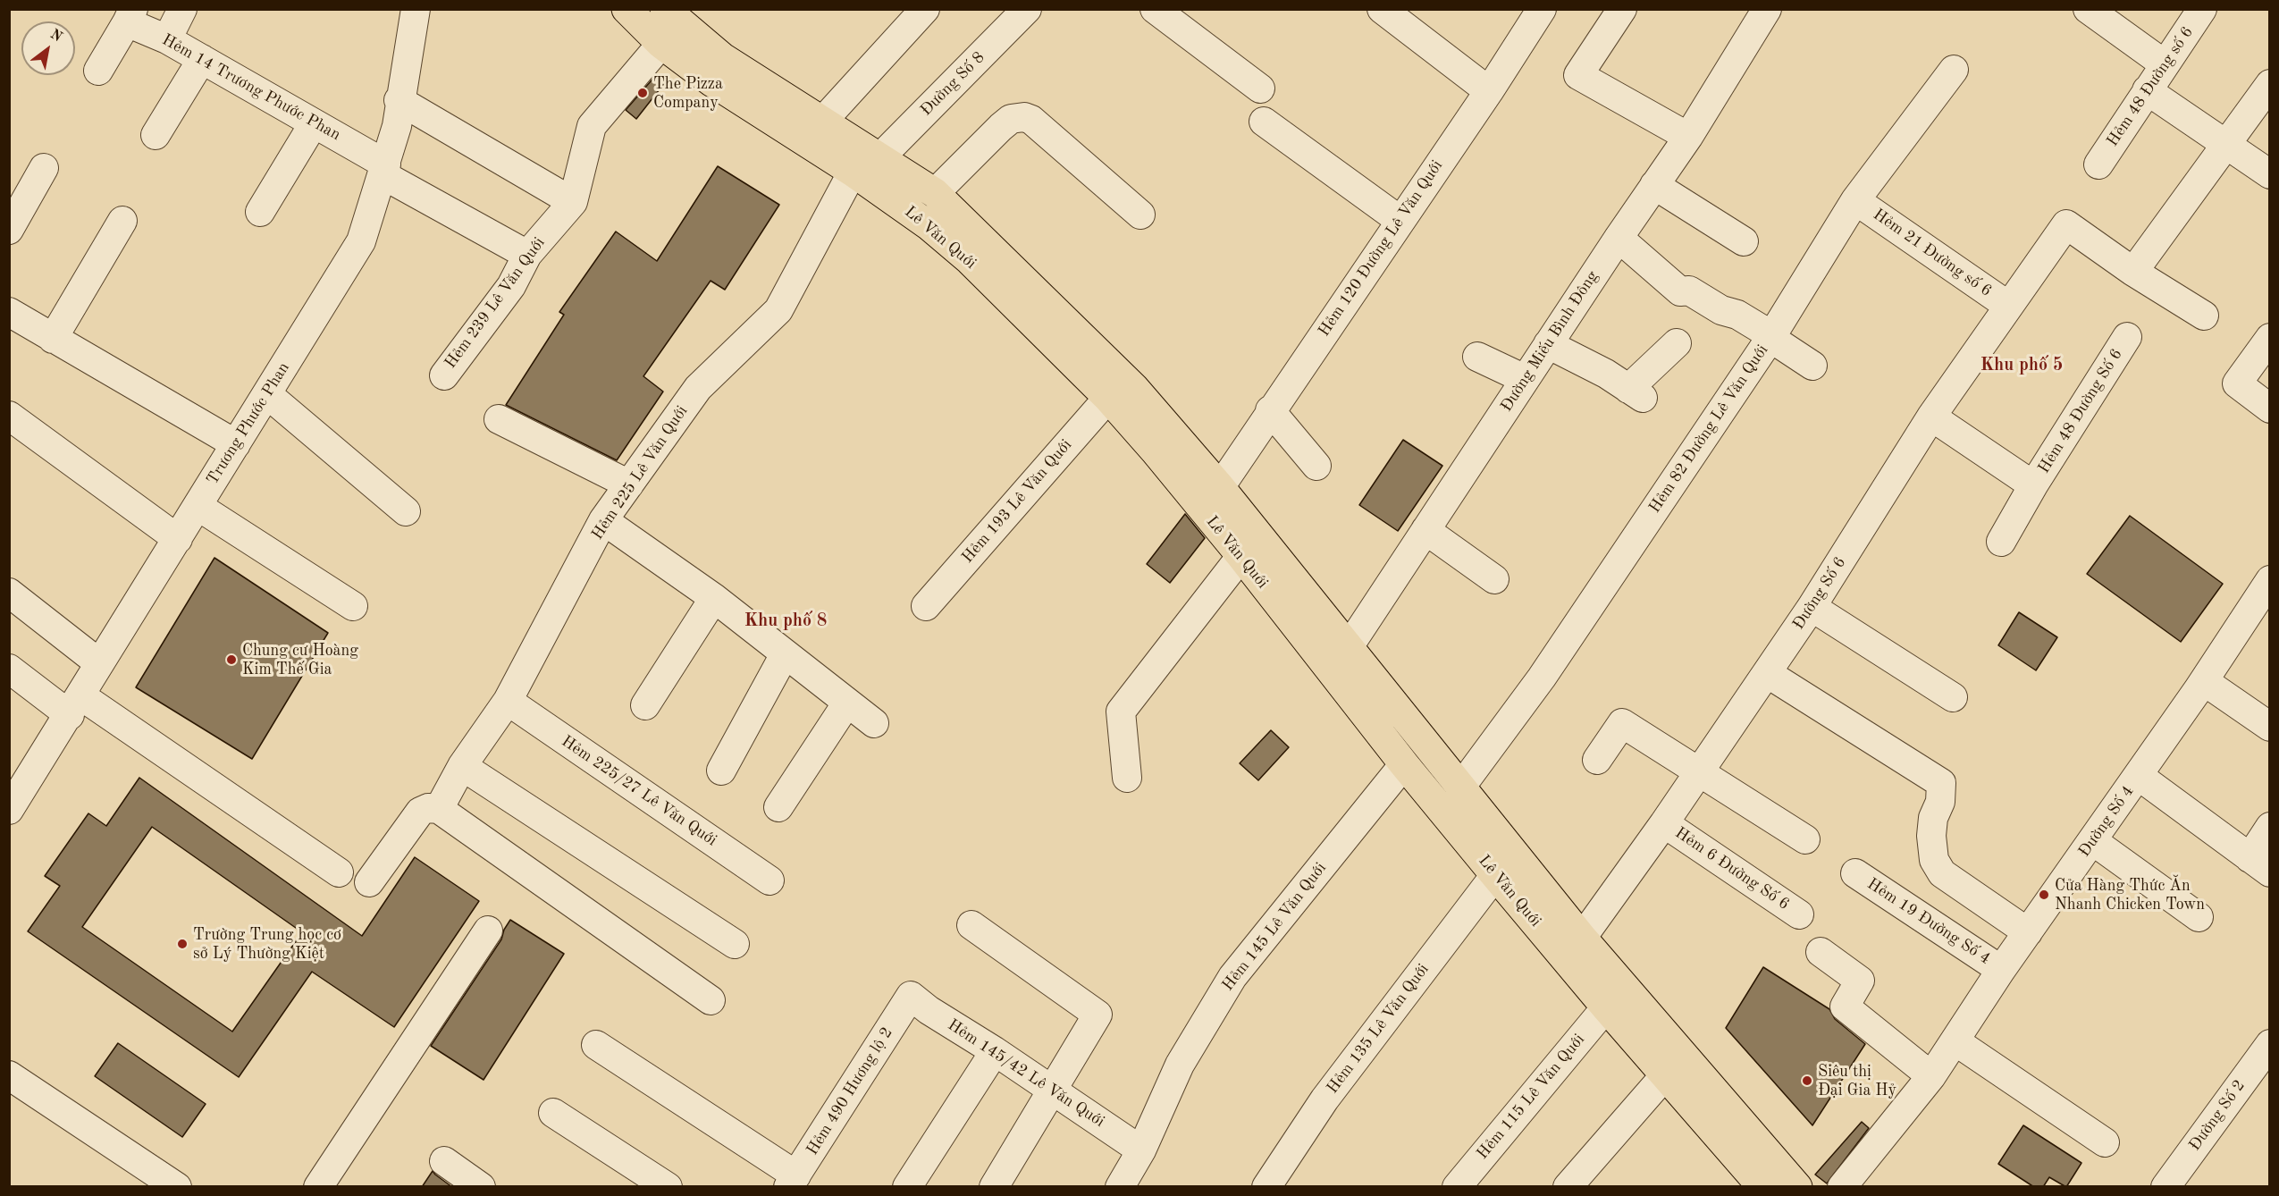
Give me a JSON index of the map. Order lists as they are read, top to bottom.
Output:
{
  "streets": {
    "main road": ["Lê Văn Quới"],
    "street": [
      "Đường Số 8",
      "Hẻm 48 Đường số 6",
      "Hẻm 14 Trương Phước Phan",
      "Hẻm 120 Đường Lê Văn Quới",
      "Hẻm 21 Đường số 6",
      "Hẻm 239 Lê Văn Quới",
      "Đường Miếu Bình Đông",
      "Hẻm 48 Đường Số 6",
      "Trương Phước Phan",
      "Hẻm 82 Đường Lê Văn Quới",
      "Hẻm 225 Lê Văn Quới",
      "Hẻm 193 Lê Văn Quới",
      "Đường Số 6",
      "Hẻm 225/27 Lê Văn Quới",
      "Đường Số 4",
      "Hẻm 6 Đường Số 6",
      "Hẻm 19 Đường Số 4",
      "Hẻm 145 Lê Văn Quới",
      "Hẻm 135 Lê Văn Quới",
      "Hẻm 145/42 Lê Văn Quới",
      "Hẻm 490 Hương lộ 2",
      "Hẻm 115 Lê Văn Quới",
      "Đường Số 2"
    ]
  },
  "crossings": [
    ["Đường Số 8", "Lê Văn Quới"],
    ["Hẻm 14 Trương Phước Phan", "Hẻm 239 Lê Văn Quới"],
    ["Hẻm 14 Trương Phước Phan", "Trương Phước Phan"],
    ["Lê Văn Quới", "Hẻm 120 Đường Lê Văn Quới"],
    ["Lê Văn Quới", "Hẻm 239 Lê Văn Quới"],
    ["Lê Văn Quới", "Đường Miếu Bình Đông"],
    ["Lê Văn Quới", "Hẻm 82 Đường Lê Văn Quới"],
    ["Lê Văn Quới", "Hẻm 225 Lê Văn Quới"],
    ["Lê Văn Quới", "Hẻm 193 Lê Văn Quới"],
    ["Lê Văn Quới", "Đường Số 6"],
    ["Lê Văn Quới", "Hẻm 145 Lê Văn Quới"],
    ["Lê Văn Quới", "Hẻm 135 Lê Văn Quới"],
    ["Lê Văn Quới", "Hẻm 115 Lê Văn Quới"],
    ["Hẻm 21 Đường số 6", "Hẻm 82 Đường Lê Văn Quới"],
    ["Hẻm 21 Đường số 6", "Đường Số 6"],
    ["Hẻm 48 Đường Số 6", "Đường Số 6"],
    ["Hẻm 225 Lê Văn Quới", "Hẻm 225/27 Lê Văn Quới"],
    ["Đường Số 6", "Hẻm 6 Đường Số 6"],
    ["Đường Số 4", "Hẻm 19 Đường Số 4"],
    ["Hẻm 145 Lê Văn Quới", "Hẻm 145/42 Lê Văn Quới"],
    ["Hẻm 145/42 Lê Văn Quới", "Hẻm 490 Hương lộ 2"]
  ],
  "districts": ["Khu phố 5", "Khu phố 8"],
  "places": [
    "The Pizza Company",
    "Chung cư Hoàng Kim Thế Gia",
    "Cửa Hàng Thức Ăn Nhanh Chicken Town",
    "Trường Trung học cơ sở Lý Thường Kiệt",
    "Siêu thị Đại Gia Hỷ"
  ],
  "north": "top right"
}
